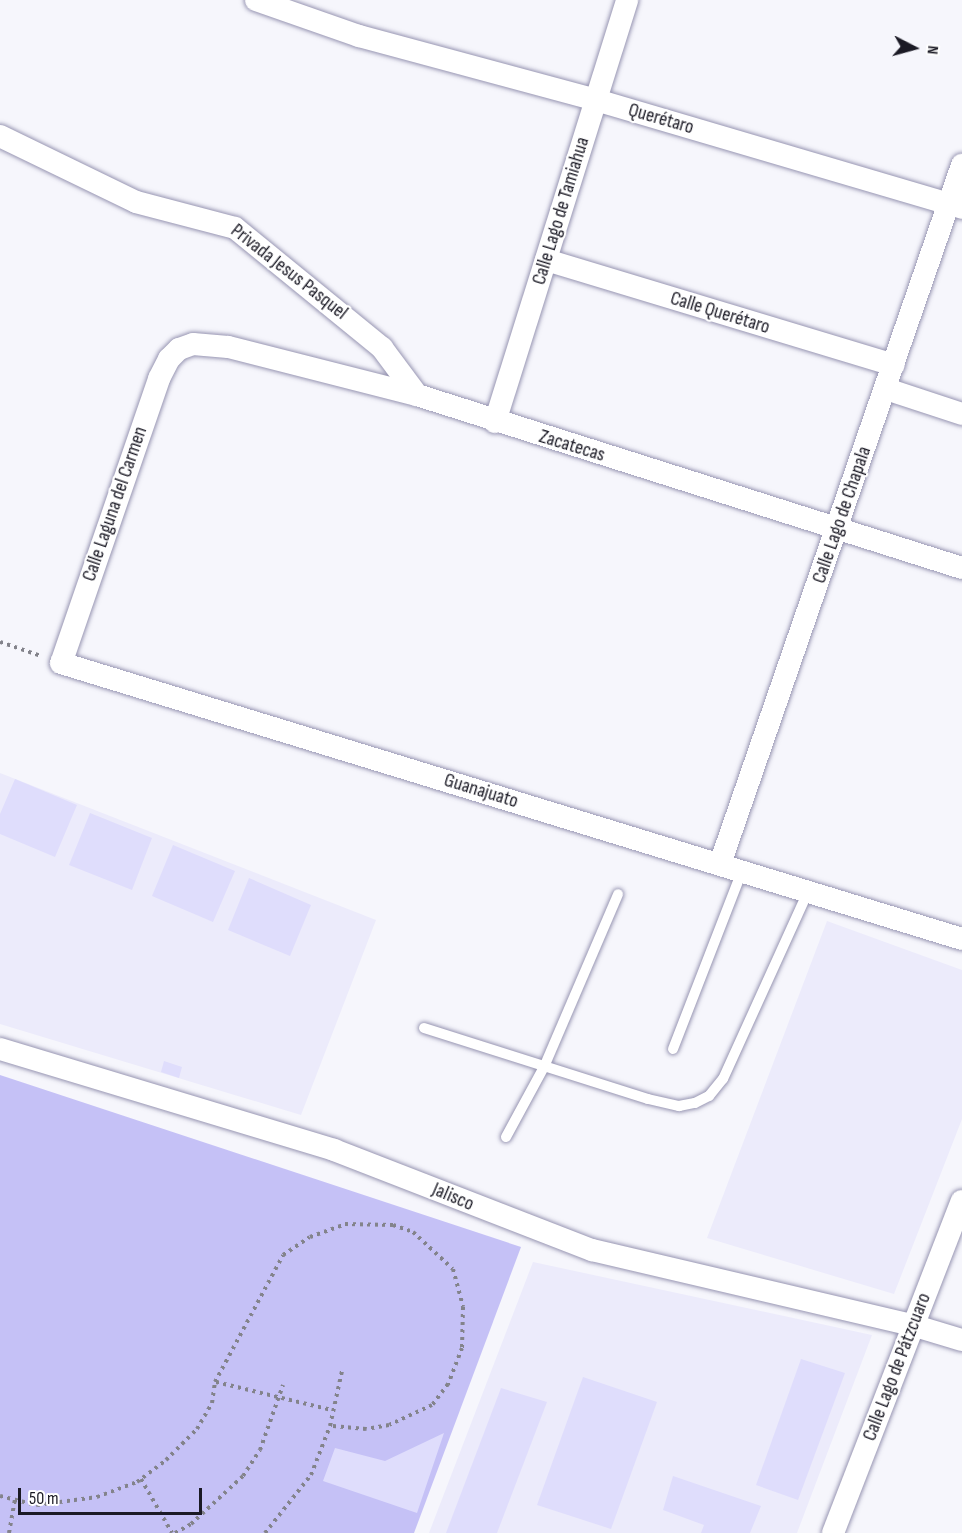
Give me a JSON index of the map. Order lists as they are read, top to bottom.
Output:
{
  "streets": {
    "street": [
      "Querétaro",
      "Calle Lago de Tamiahua",
      "Privada Jesus Pasquel",
      "Calle Querétaro",
      "Zacatecas",
      "Calle Laguna del Carmen",
      "Calle Lago de Chapala",
      "Guanajuato",
      "Jalisco",
      "Calle Lago de Pátzcuaro"
    ]
  },
  "crossings": [
    ["Querétaro", "Calle Lago de Tamiahua"],
    ["Querétaro", "Calle Lago de Chapala"],
    ["Calle Lago de Tamiahua", "Calle Querétaro"],
    ["Calle Lago de Tamiahua", "Zacatecas"],
    ["Privada Jesus Pasquel", "Zacatecas"],
    ["Calle Querétaro", "Calle Lago de Chapala"],
    ["Zacatecas", "Calle Laguna del Carmen"],
    ["Zacatecas", "Calle Lago de Chapala"],
    ["Calle Laguna del Carmen", "Guanajuato"],
    ["Calle Lago de Chapala", "Guanajuato"],
    ["Jalisco", "Calle Lago de Pátzcuaro"]
  ],
  "scale_bar": "50 m",
  "north": "right"
}
